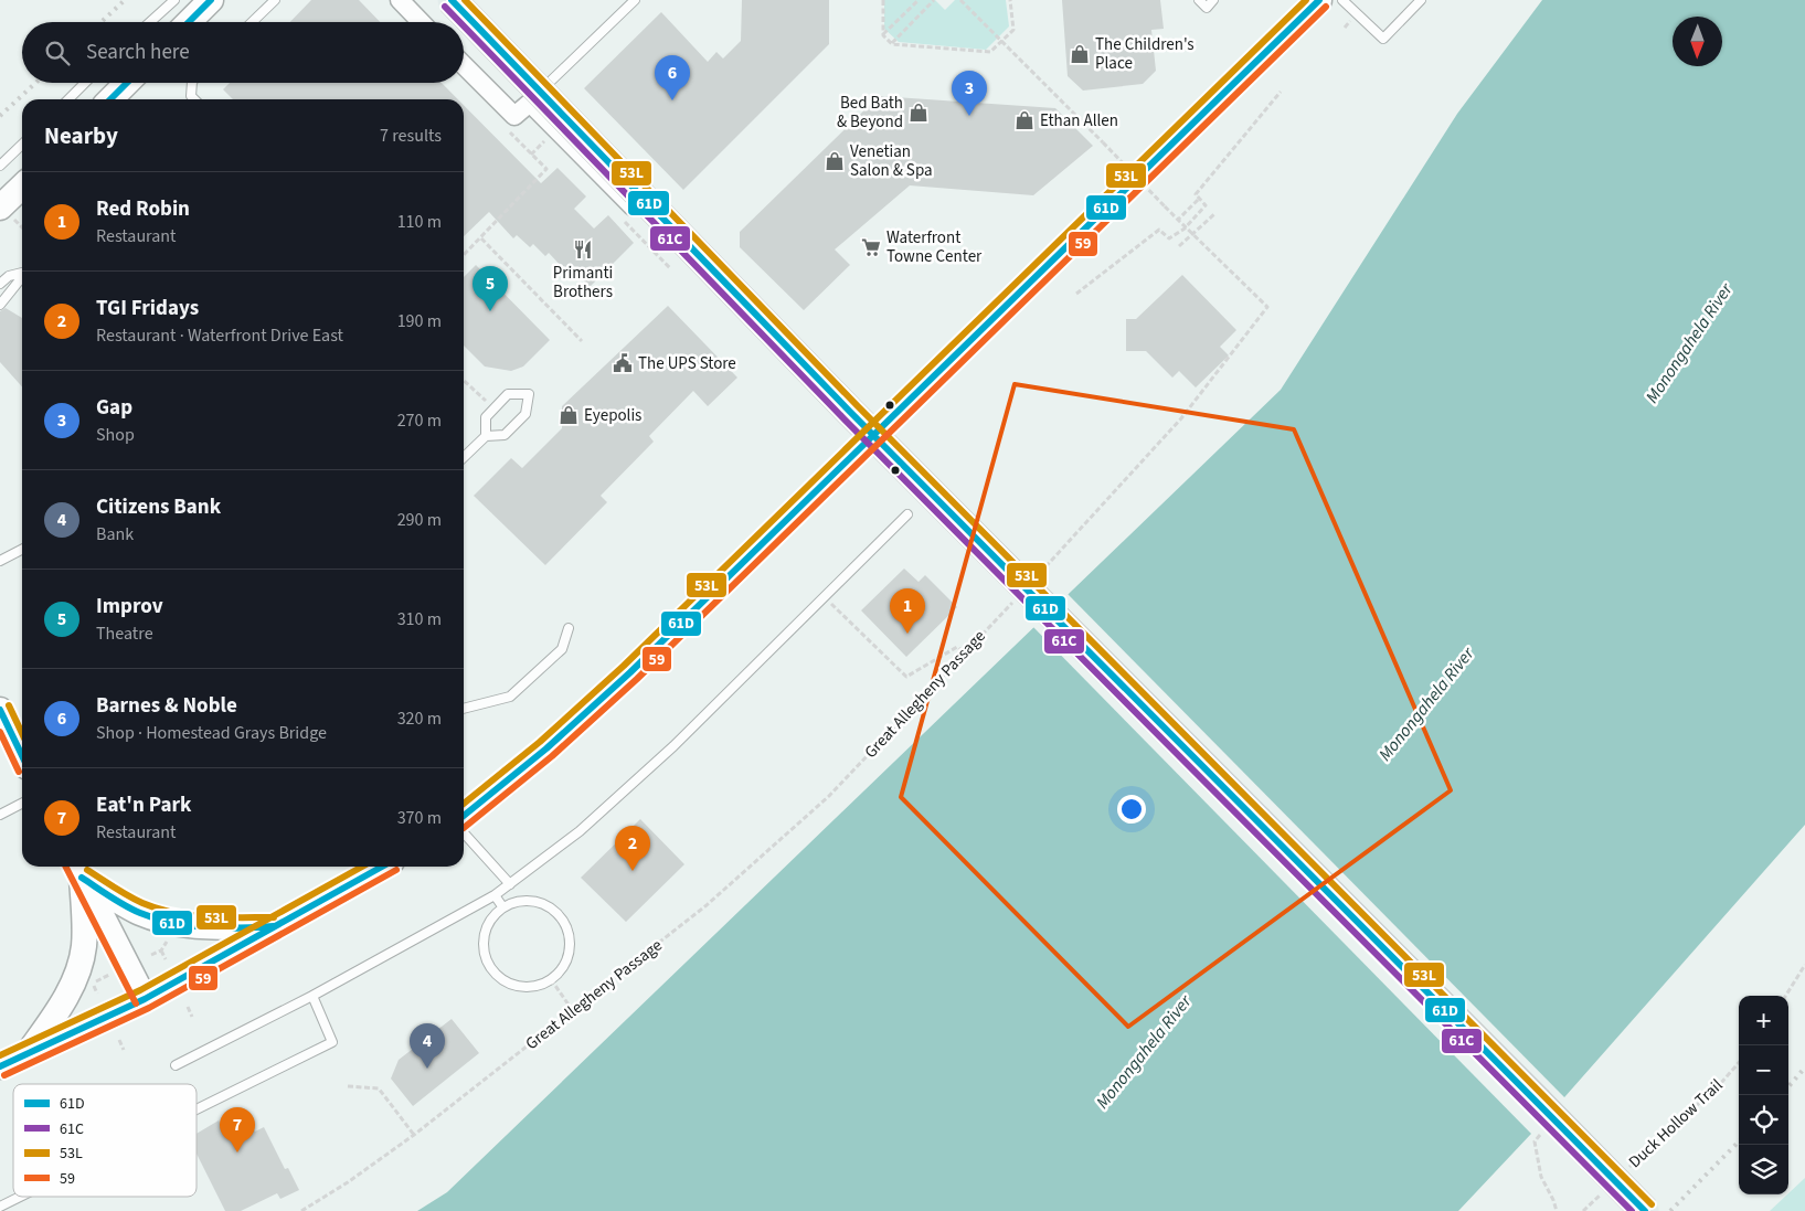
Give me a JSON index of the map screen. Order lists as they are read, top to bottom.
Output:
{
  "streets": {
    "path": ["Great Allegheny Passage", "Duck Hollow Trail"]
  },
  "water": ["Monongahela River"],
  "places": {
    "shop": [
      "The Children's Place",
      "Bed Bath & Beyond",
      "Ethan Allen",
      "Venetian Salon & Spa",
      "Eyepolis"
    ],
    "supermarket": ["Waterfront Towne Center"],
    "restaurant": ["Primanti Brothers"],
    "public building": ["The UPS Store"]
  },
  "lines": [
    "transit line 61D",
    "transit line 53L",
    "transit line 61C",
    "transit line 59"
  ],
  "legend": [
    "61D",
    "61C",
    "53L",
    "59"
  ],
  "north": "bottom",
  "page": {
    "search": "Search here",
    "pins": [
      "6",
      "3",
      "5",
      "1",
      "2",
      "4",
      "7"
    ],
    "heading": ["Nearby", "7 results"],
    "list": [
      {
        "mark": "1",
        "name": "Red Robin",
        "note": "Restaurant",
        "value": "110 m"
      },
      {
        "mark": "2",
        "name": "TGI Fridays",
        "note": "Restaurant · Waterfront Drive East",
        "value": "190 m"
      },
      {
        "mark": "3",
        "name": "Gap",
        "note": "Shop",
        "value": "270 m"
      },
      {
        "mark": "4",
        "name": "Citizens Bank",
        "note": "Bank",
        "value": "290 m"
      },
      {
        "mark": "5",
        "name": "Improv",
        "note": "Theatre",
        "value": "310 m"
      },
      {
        "mark": "6",
        "name": "Barnes & Noble",
        "note": "Shop · Homestead Grays Bridge",
        "value": "320 m"
      },
      {
        "mark": "7",
        "name": "Eat'n Park",
        "note": "Restaurant",
        "value": "370 m"
      }
    ],
    "map_buttons": ["+", "−"]
  }
}
